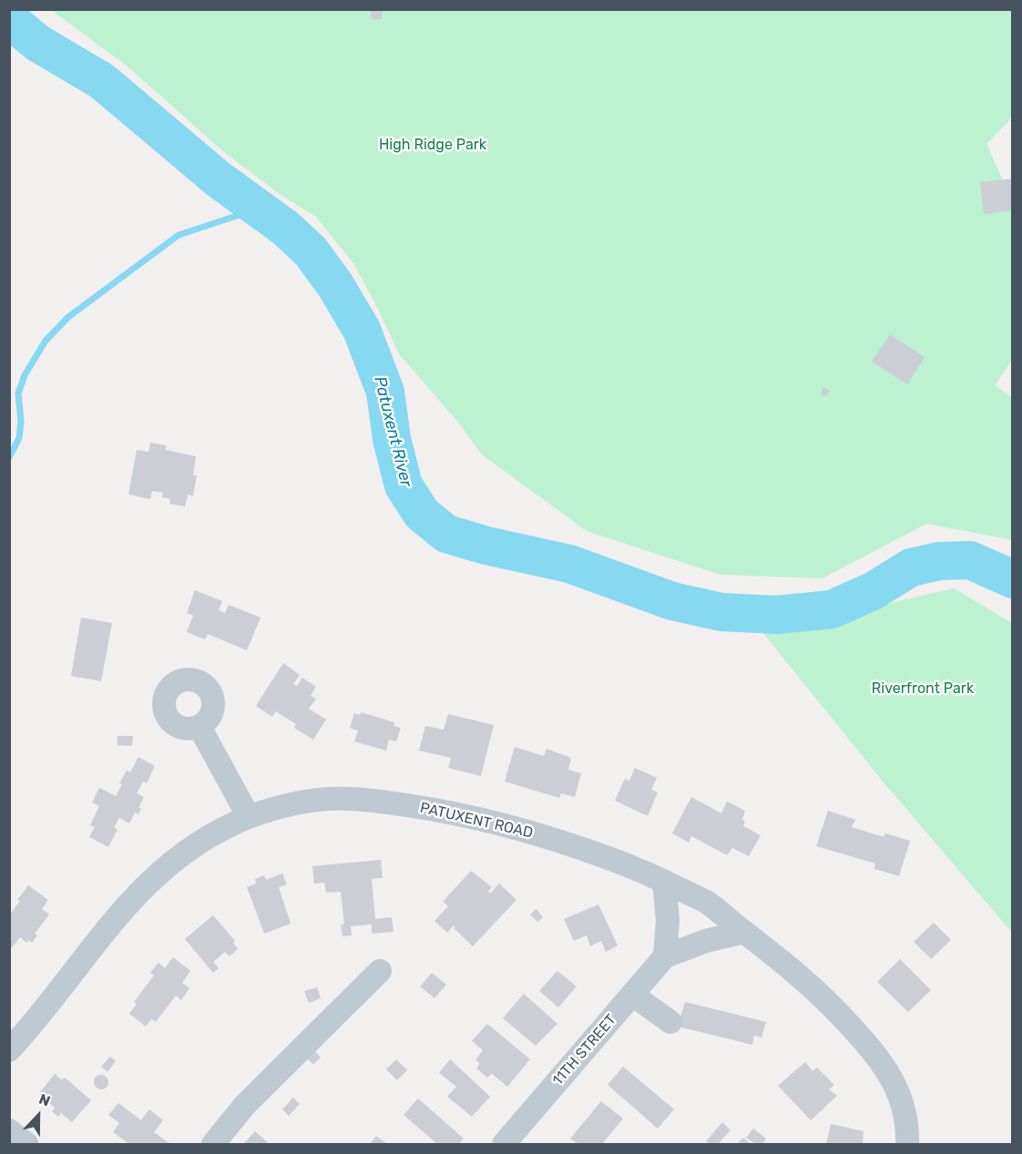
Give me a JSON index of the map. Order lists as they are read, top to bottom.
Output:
{
  "streets": {
    "street": ["PATUXENT ROAD", "11TH STREET"]
  },
  "crossings": [
    ["PATUXENT ROAD", "11TH STREET"]
  ],
  "water": ["Patuxent River"],
  "parks": ["High Ridge Park", "Riverfront Park"],
  "north": "top"
}
